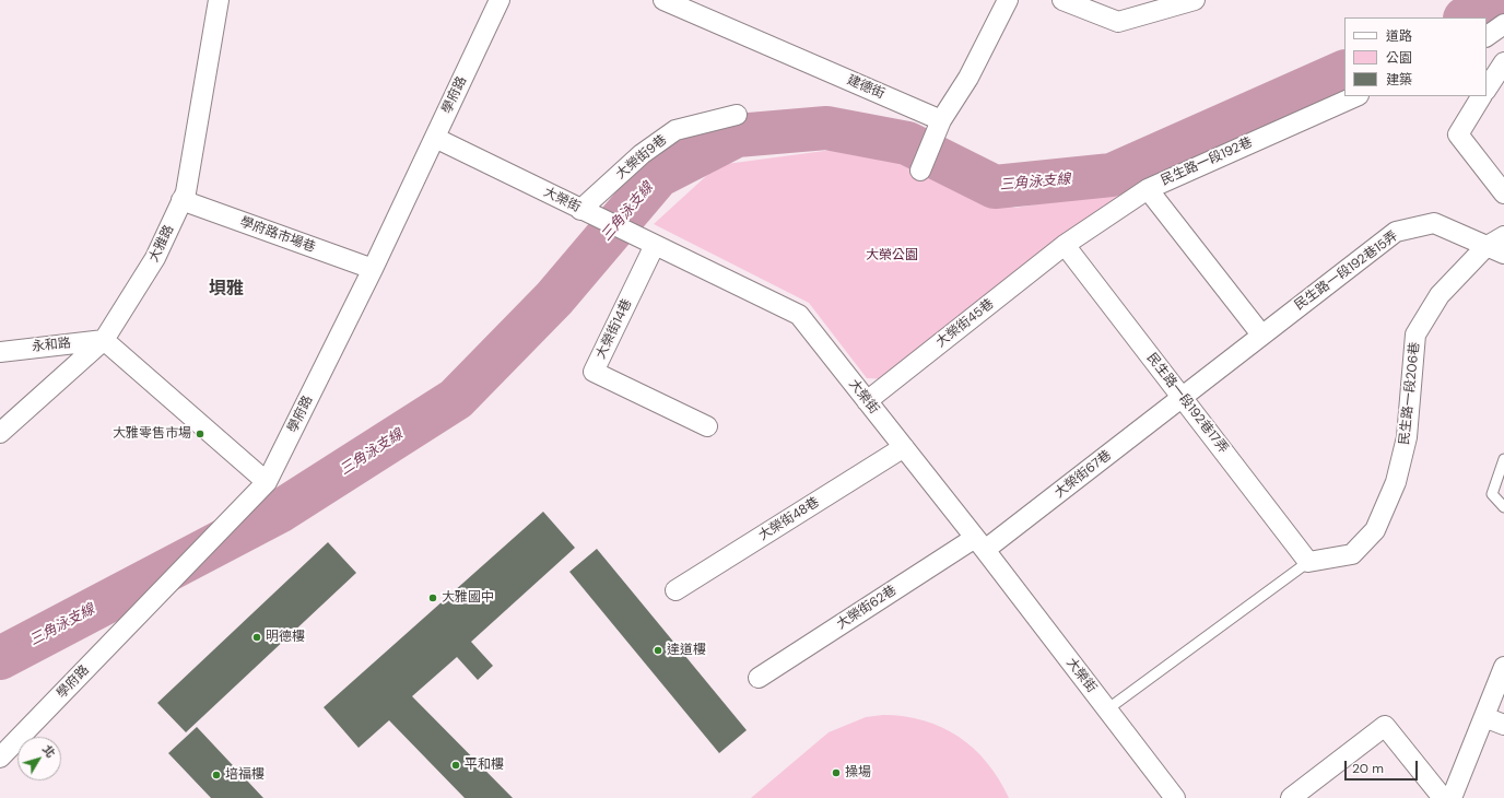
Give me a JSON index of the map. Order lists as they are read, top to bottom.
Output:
{
  "streets": {
    "street": [
      "建德街",
      "學府路",
      "大榮街9巷",
      "民生路一段192巷",
      "大榮街",
      "學府路市場巷",
      "大雅路",
      "民生路一段192巷15弄",
      "大榮街45巷",
      "大榮街14巷",
      "永和路",
      "民生路一段206巷",
      "民生路一段192巷17弄",
      "大榮街67巷",
      "大榮街48巷",
      "大榮街62巷"
    ]
  },
  "crossings": [
    ["學府路", "大榮街"],
    ["學府路", "學府路市場巷"],
    ["大榮街9巷", "大榮街"],
    ["民生路一段192巷", "大榮街45巷"],
    ["民生路一段192巷", "民生路一段192巷17弄"],
    ["大榮街", "大榮街45巷"],
    ["大榮街", "大榮街14巷"],
    ["大榮街", "大榮街67巷"],
    ["大榮街", "大榮街48巷"],
    ["大榮街", "大榮街62巷"],
    ["學府路市場巷", "大雅路"],
    ["大雅路", "永和路"],
    ["民生路一段192巷15弄", "民生路一段206巷"],
    ["民生路一段192巷15弄", "民生路一段192巷17弄"],
    ["民生路一段192巷15弄", "大榮街67巷"],
    ["大榮街45巷", "民生路一段192巷17弄"],
    ["民生路一段206巷", "民生路一段192巷17弄"],
    ["民生路一段192巷17弄", "大榮街67巷"],
    ["大榮街67巷", "大榮街62巷"]
  ],
  "districts": ["垻雅"],
  "water": ["三角泳支線"],
  "parks": ["大榮公園"],
  "places": [
    "大雅零售市場",
    "大雅國中",
    "明德樓",
    "達道樓",
    "平和樓",
    "操場",
    "培福樓"
  ],
  "legend": ["道路", "公園", "建築"],
  "scale_bar": "20 m",
  "north": "top right"
}
